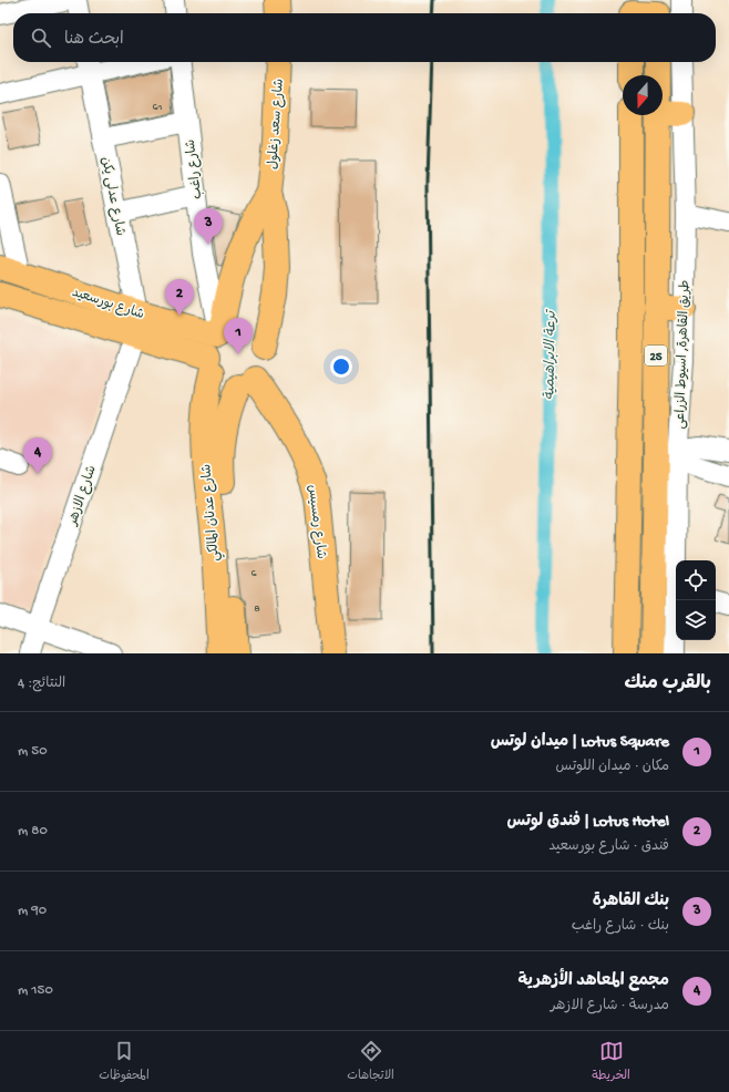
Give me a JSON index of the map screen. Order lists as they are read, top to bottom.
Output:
{
  "streets": {
    "main road": [
      "شارع سعد زغلول",
      "شارع بورسعيد",
      "طريق القاهرة, اسيوط الزراعى",
      "25",
      "شارع عدنان المالكي",
      "شارع رمسيس"
    ],
    "street": ["شارع راغب", "شارع عدلى يكن", "شارع الازهر"]
  },
  "crossings": [
    ["شارع سعد زغلول", "شارع راغب"],
    ["شارع سعد زغلول", "شارع بورسعيد"],
    ["شارع سعد زغلول", "شارع عدنان المالكي"],
    ["شارع سعد زغلول", "شارع رمسيس"],
    ["شارع راغب", "شارع بورسعيد"],
    ["شارع راغب", "شارع عدنان المالكي"],
    ["شارع راغب", "شارع رمسيس"],
    ["شارع عدلى يكن", "شارع بورسعيد"],
    ["شارع عدلى يكن", "شارع الازهر"],
    ["شارع بورسعيد", "شارع الازهر"],
    ["شارع بورسعيد", "شارع عدنان المالكي"],
    ["شارع بورسعيد", "شارع رمسيس"],
    ["شارع عدنان المالكي", "شارع رمسيس"]
  ],
  "water": ["ترعة الابراهيمية"],
  "house_numbers": ["61", "6", "8"],
  "north": "bottom",
  "page": {
    "search": "ابحث هنا",
    "pins": [
      "3",
      "2",
      "1",
      "4"
    ],
    "heading": ["بالقرب منك", "النتائج: 4"],
    "list": [
      {
        "mark": "1",
        "name": "Lotus Square | ميدان لوتس",
        "note": "مكان · ميدان اللوتس",
        "value": "50 m"
      },
      {
        "mark": "2",
        "name": "Lotus Hotel | فندق لوتس",
        "note": "فندق · شارع بورسعيد",
        "value": "80 m"
      },
      {
        "mark": "3",
        "name": "بنك القاهرة",
        "note": "بنك · شارع راغب",
        "value": "90 m"
      },
      {
        "mark": "4",
        "name": "مجمع المعاهد الأزهرية",
        "note": "مدرسة · شارع الازهر",
        "value": "150 m"
      }
    ],
    "nav": ["الخريطة", "الاتجاهات", "المحفوظات"]
  }
}
